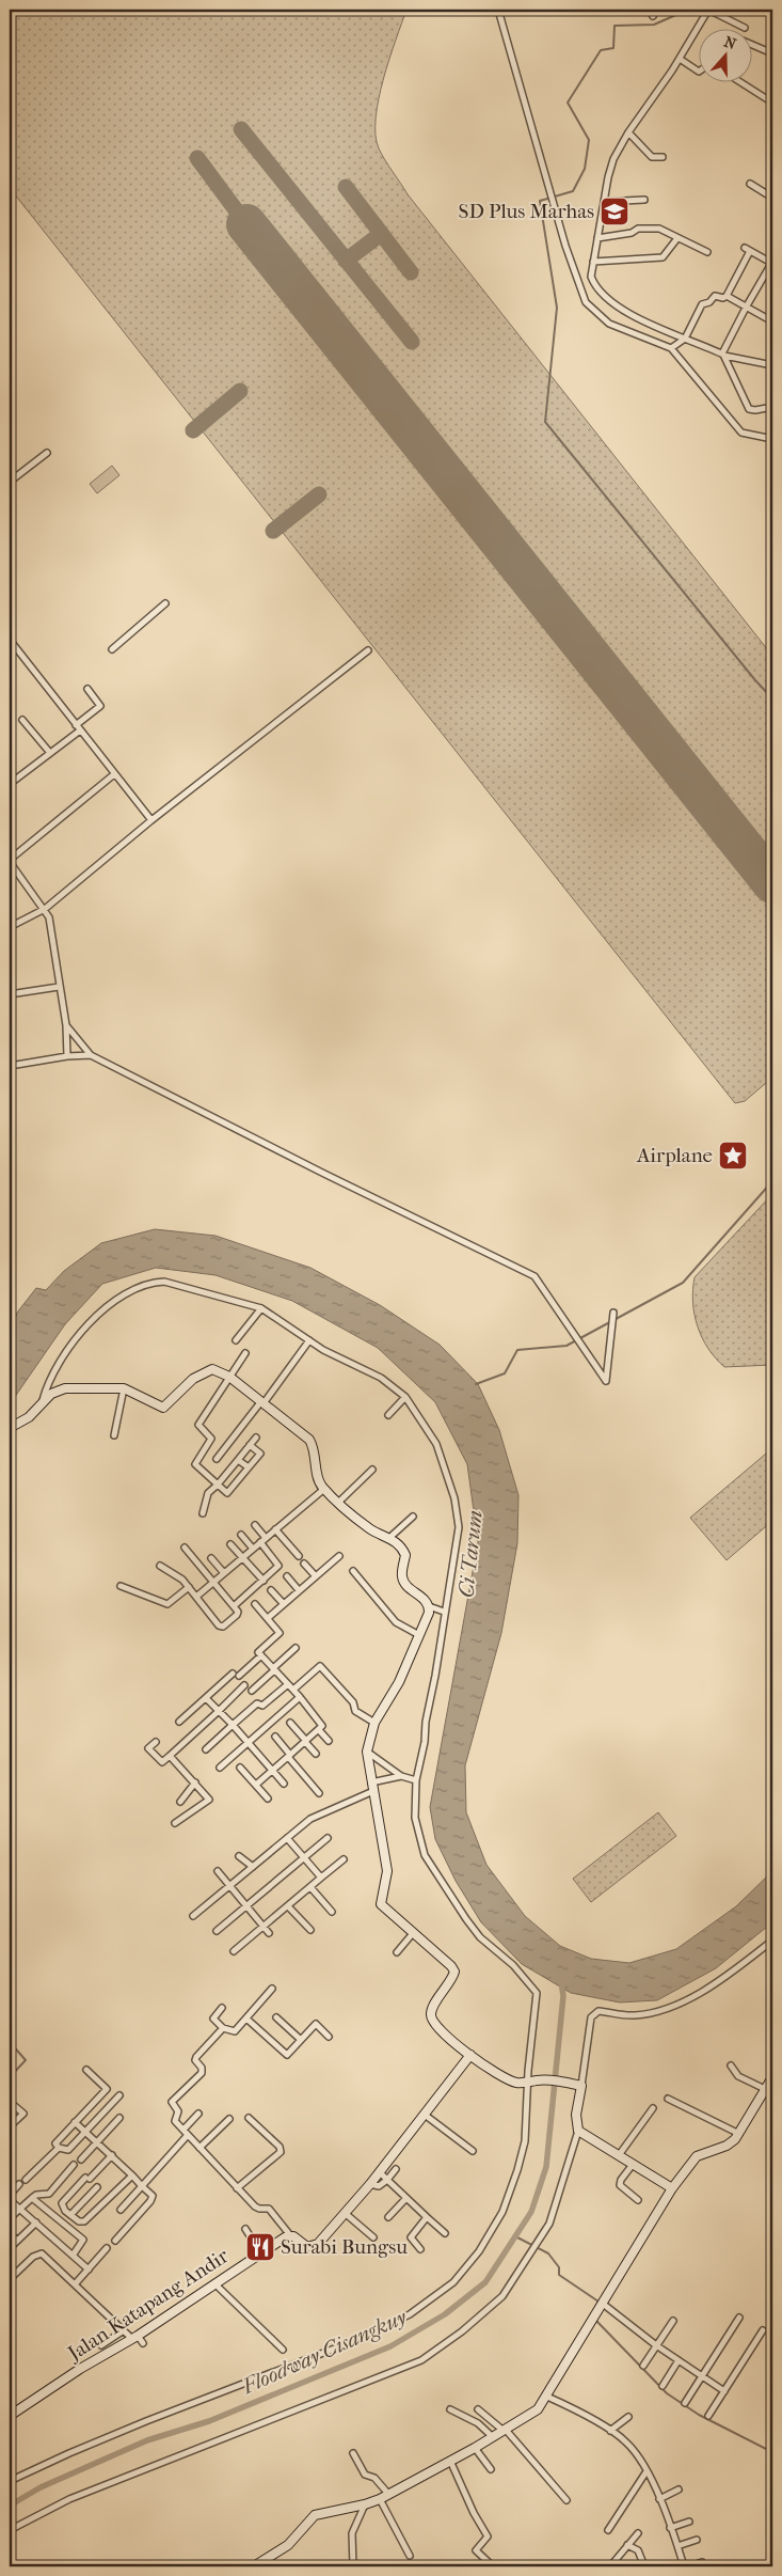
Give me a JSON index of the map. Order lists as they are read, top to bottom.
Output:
{
  "streets": {
    "street": ["Jalan Katapang Andir"]
  },
  "water": ["Ci Tarum", "Floodway Cisangkuy"],
  "places": {
    "school or university": ["SD Plus Marhas"],
    "place": ["Airplane"],
    "restaurant": ["Surabi Bungsu"]
  },
  "north": "top"
}
